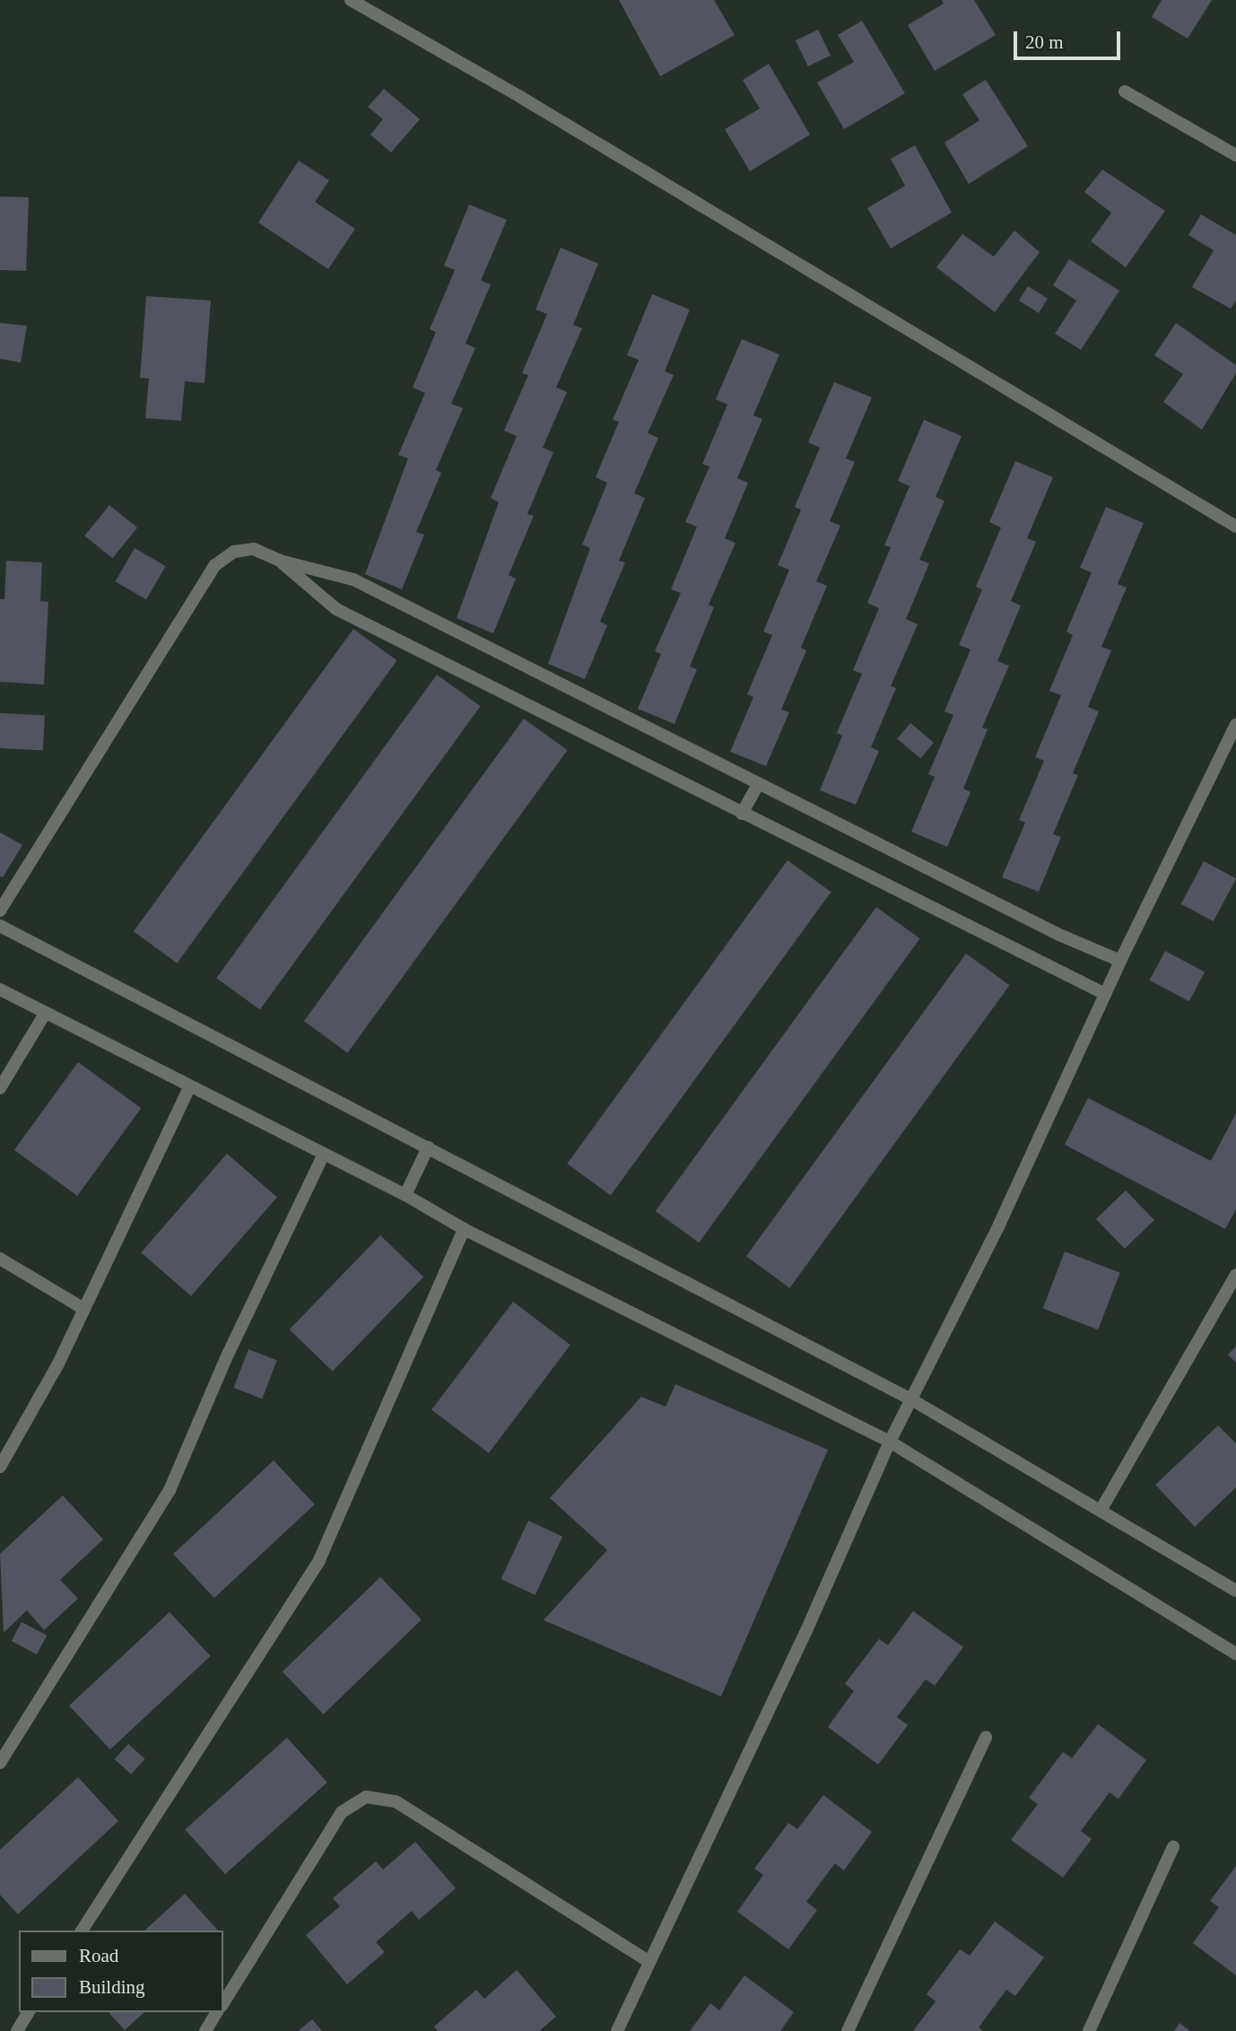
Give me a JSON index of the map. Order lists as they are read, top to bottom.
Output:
{
  "legend": ["Road", "Building"],
  "scale_bar": "20 m"
}
